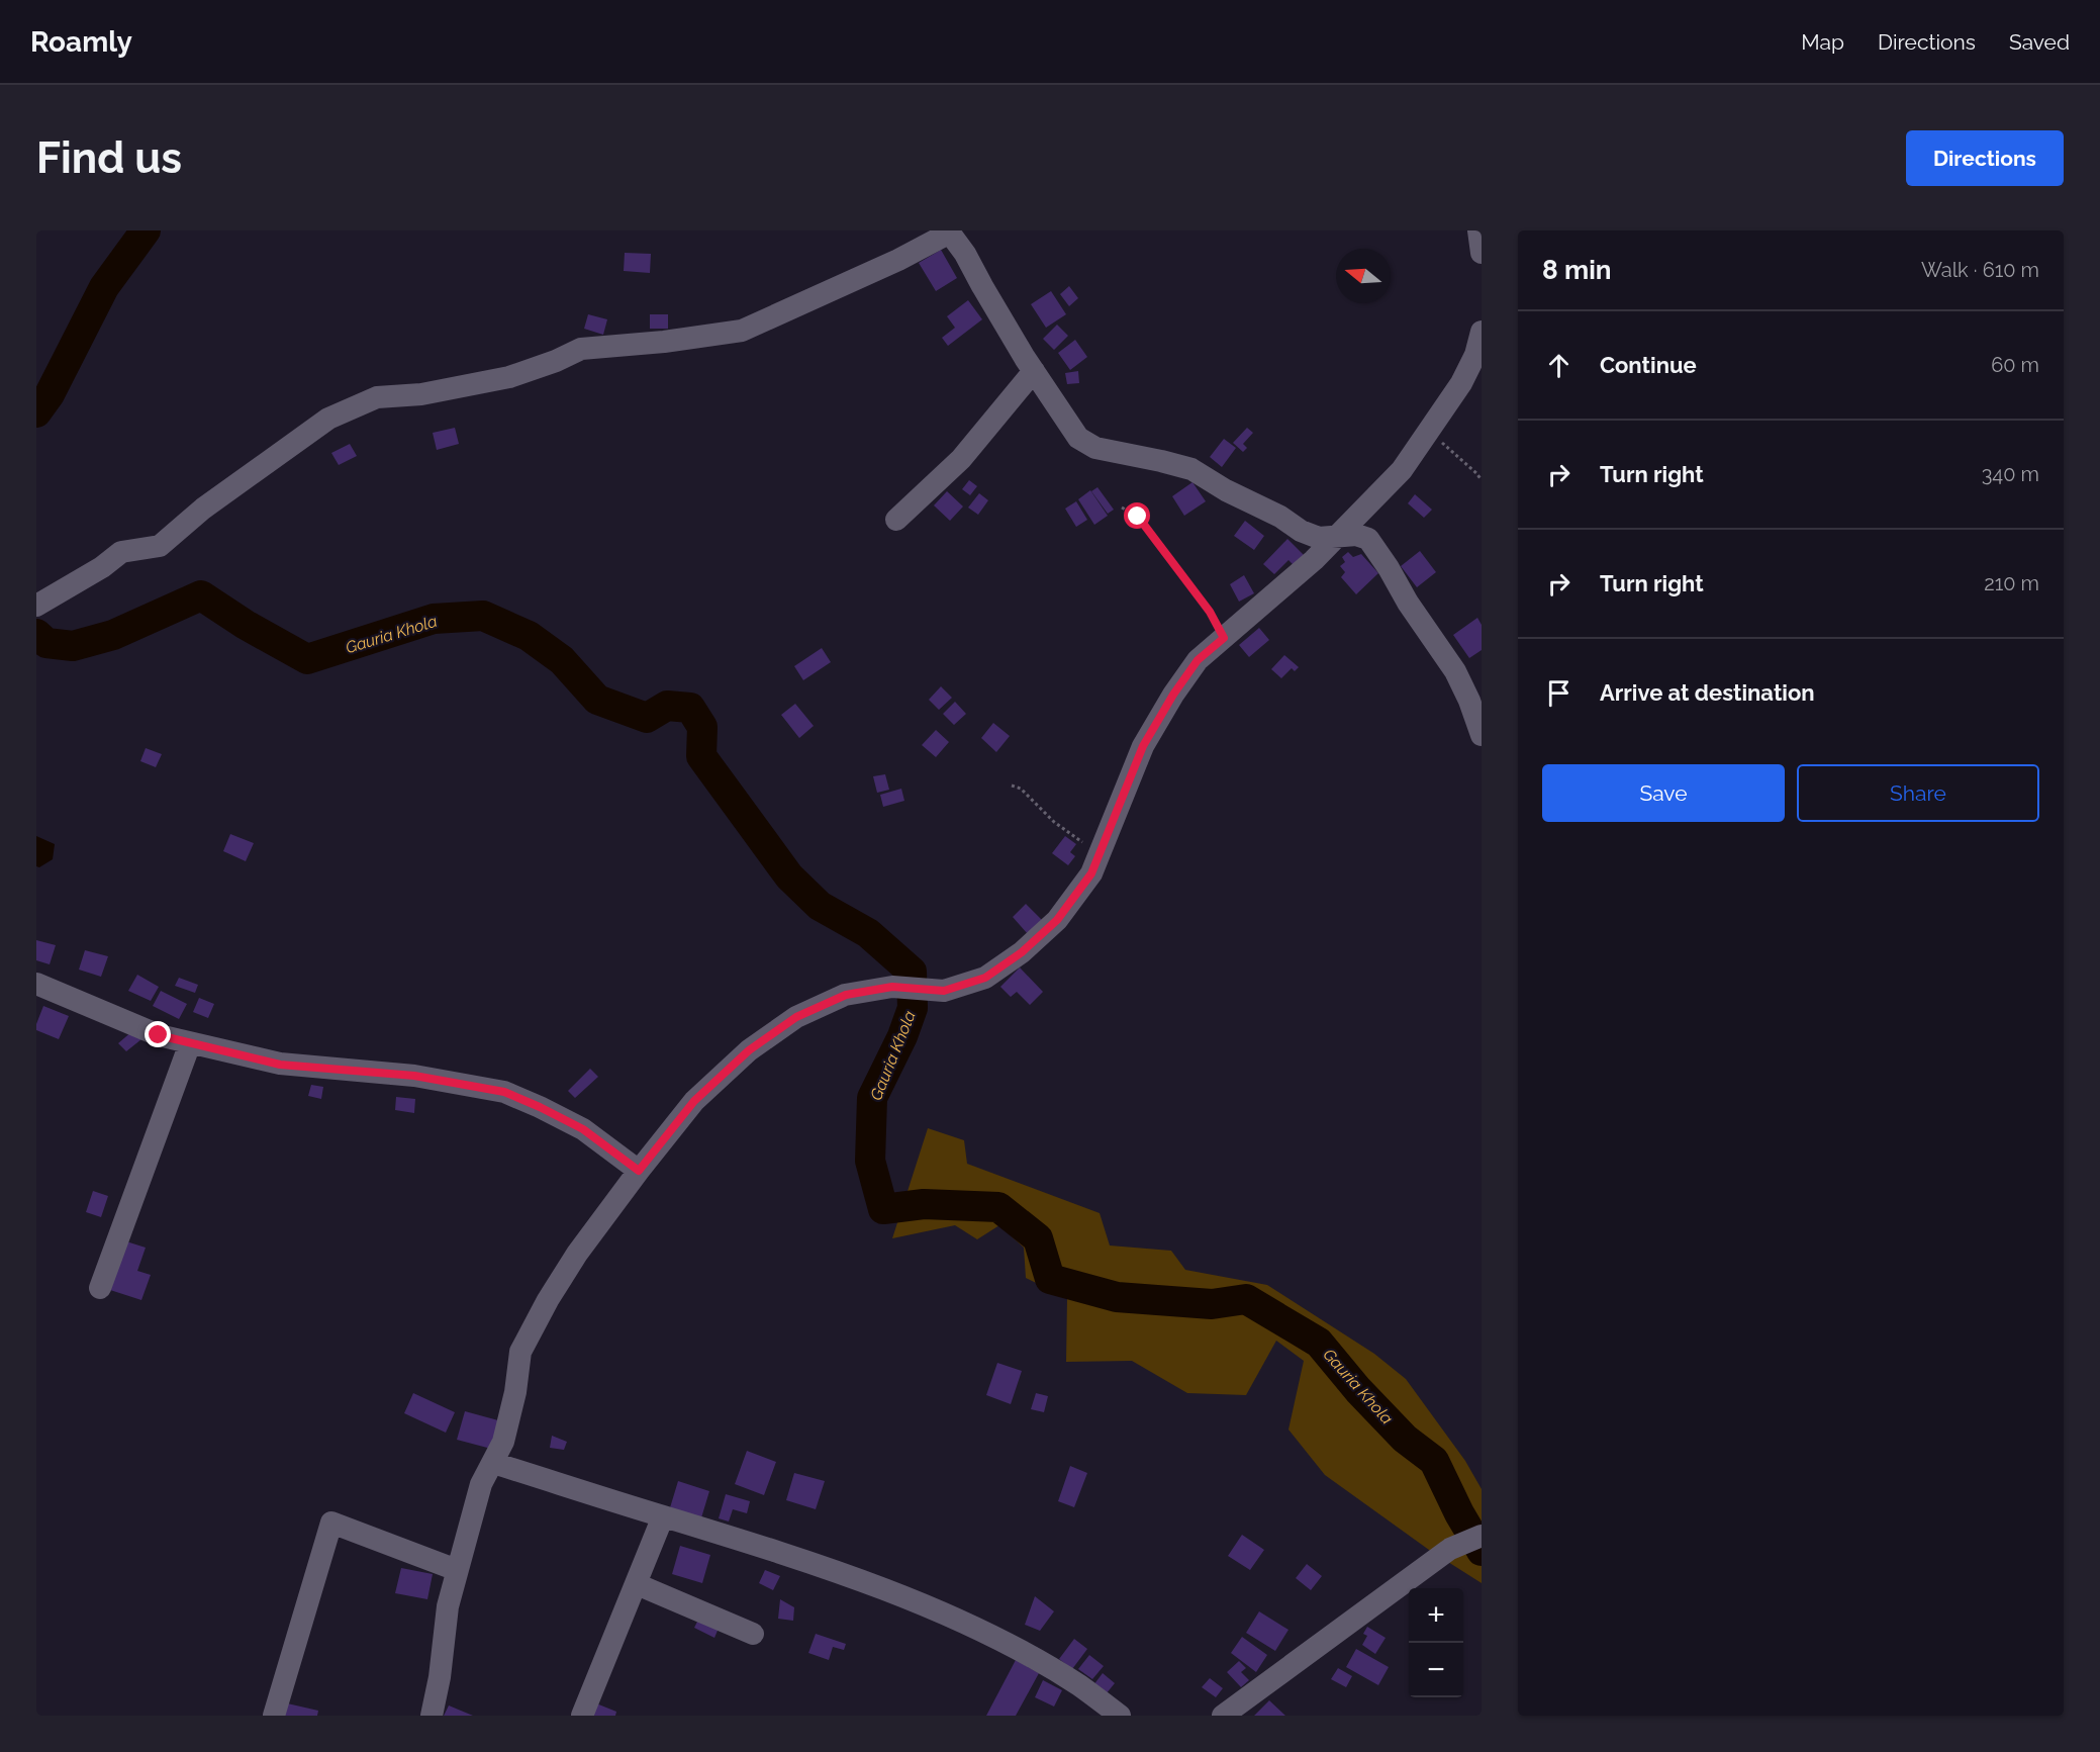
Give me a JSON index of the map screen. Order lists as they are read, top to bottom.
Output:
{
  "water": ["Gauria Khola"],
  "north": "left",
  "page": {
    "header": "Roamly",
    "nav": ["Map", "Directions", "Saved"],
    "buttons": [
      "Directions",
      ["Save", "Share"]
    ],
    "title": "Find us",
    "heading": ["8 min", "Walk · 610 m"],
    "list": [
      ["Continue", "60 m"],
      ["Turn right", "340 m"],
      ["Turn right", "210 m"],
      "Arrive at destination"
    ],
    "map_buttons": ["+", "−"]
  }
}
